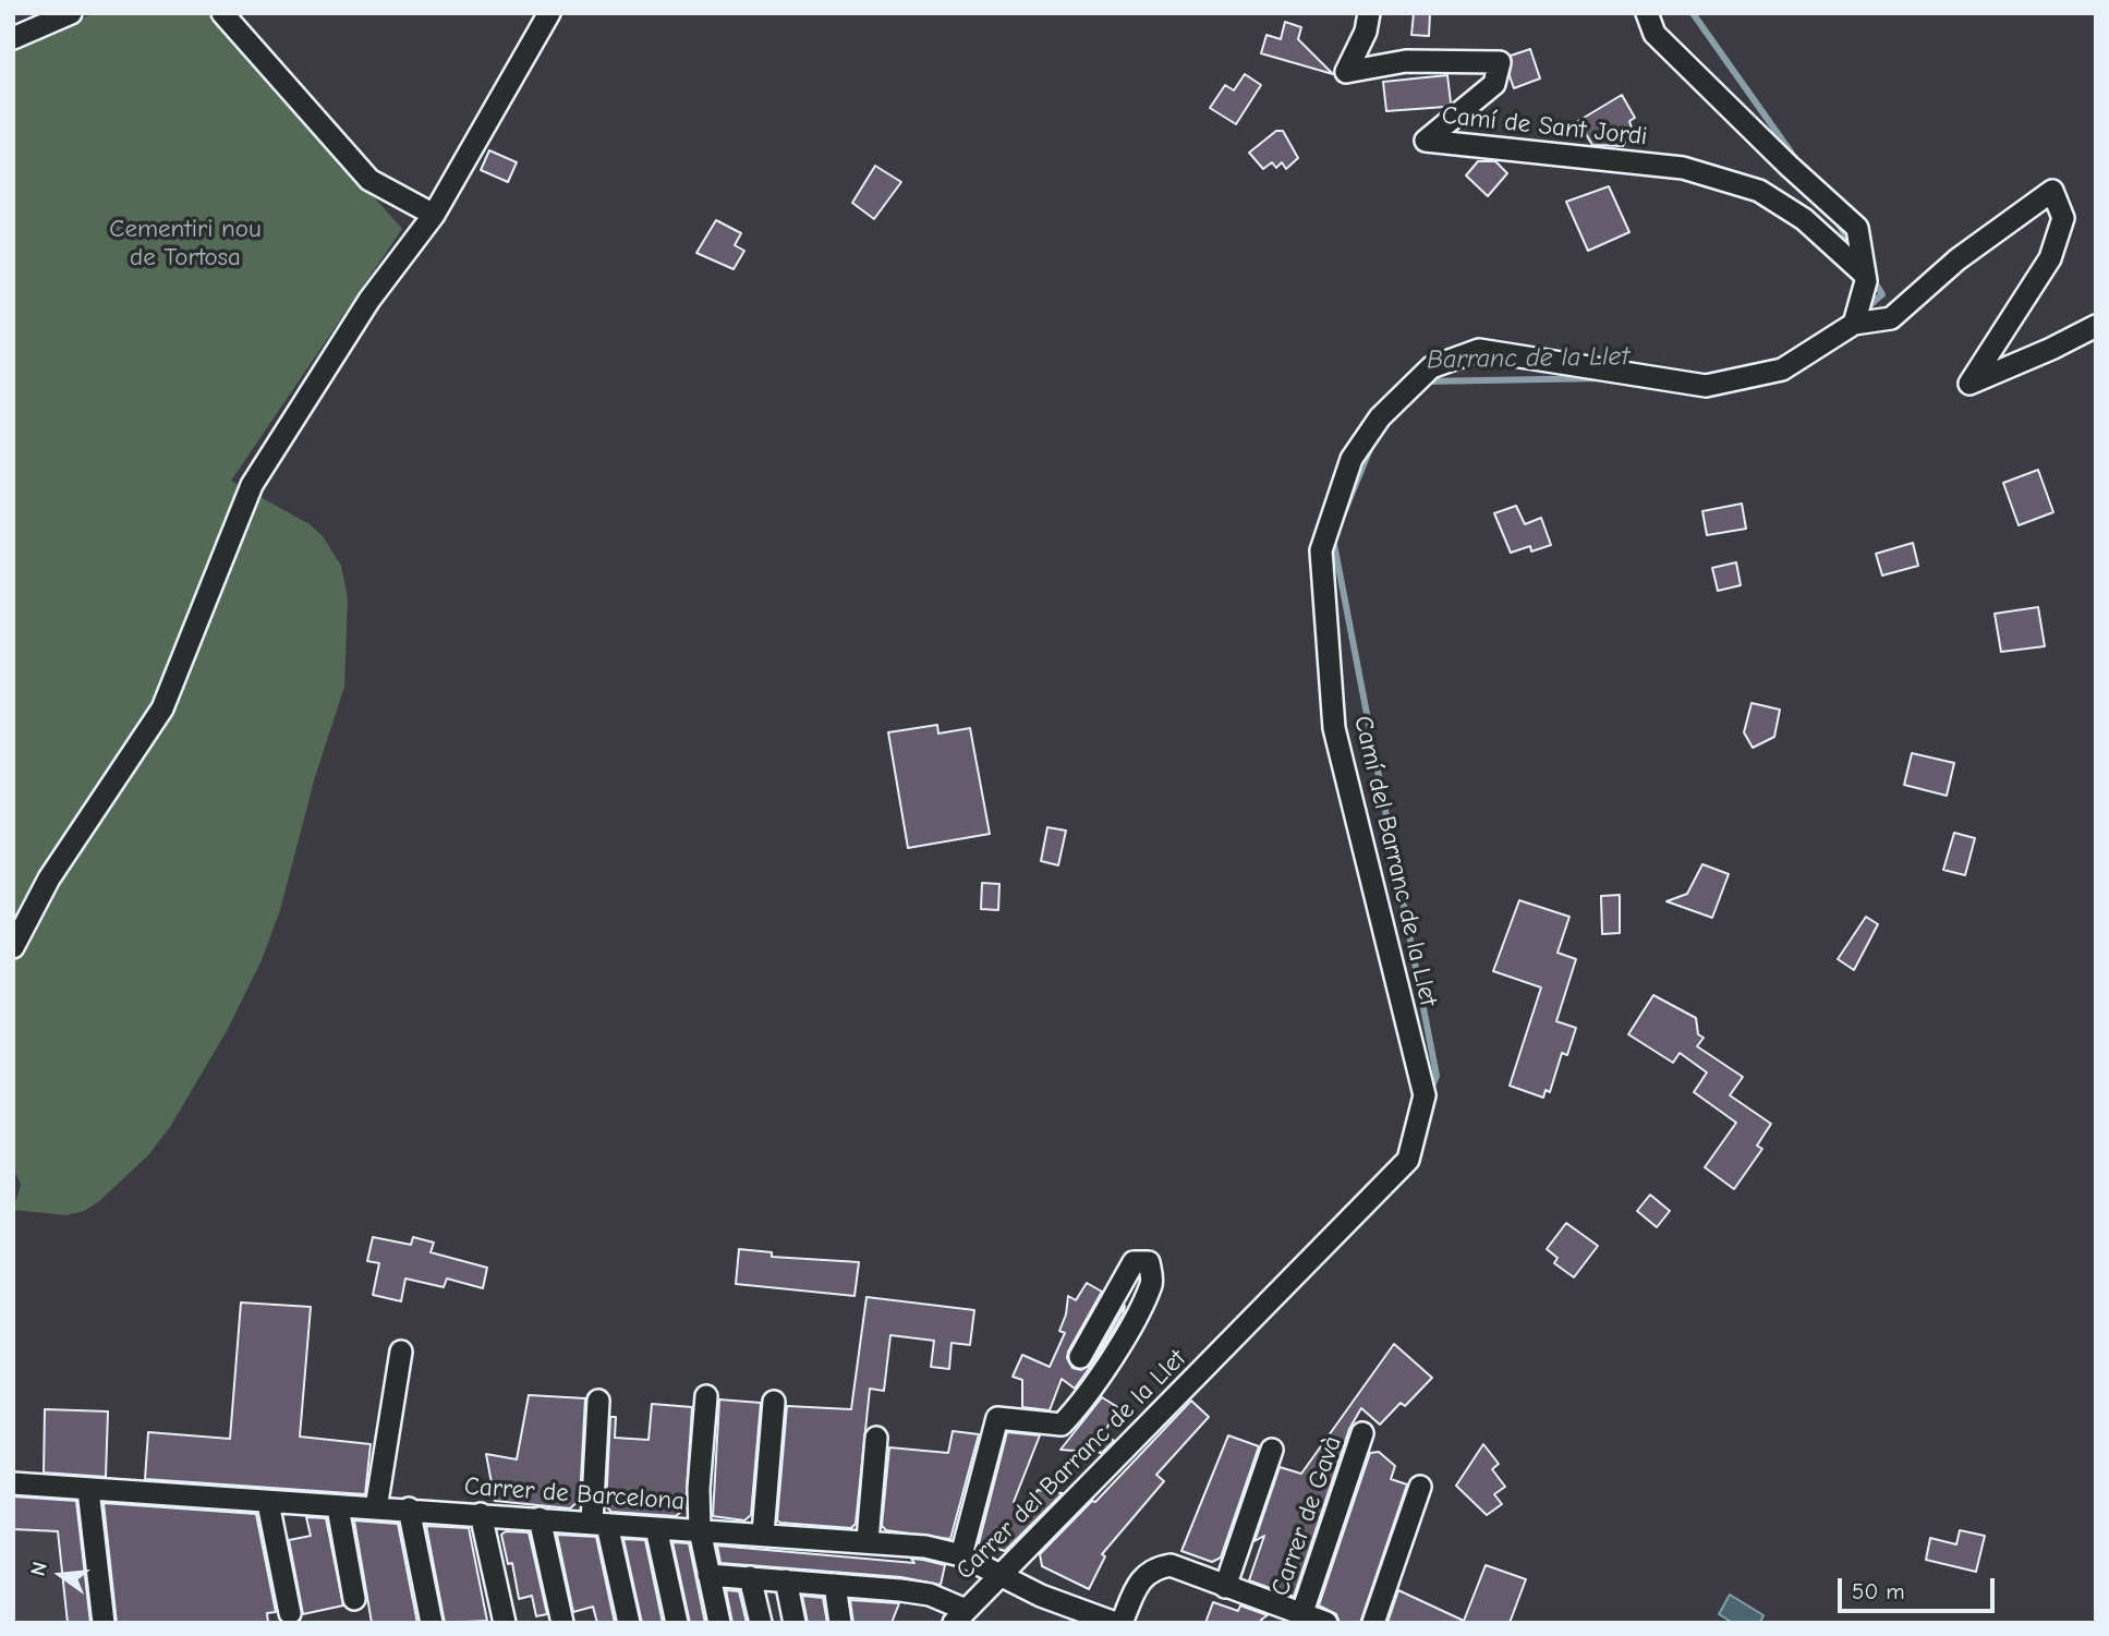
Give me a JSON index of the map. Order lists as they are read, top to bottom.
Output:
{
  "streets": {
    "street": [
      "Camí de Sant Jordi",
      "Camí del Barranc de la Llet",
      "Carrer del Barranc de la Llet",
      "Carrer de Barcelona",
      "Carrer de Gavà"
    ]
  },
  "crossings": [
    ["Camí del Barranc de la Llet", "Carrer del Barranc de la Llet"],
    ["Carrer del Barranc de la Llet", "Carrer de Barcelona"]
  ],
  "water": ["Barranc de la Llet"],
  "parks": ["Cementiri nou de Tortosa"],
  "scale_bar": "50 m",
  "north": "left"
}
